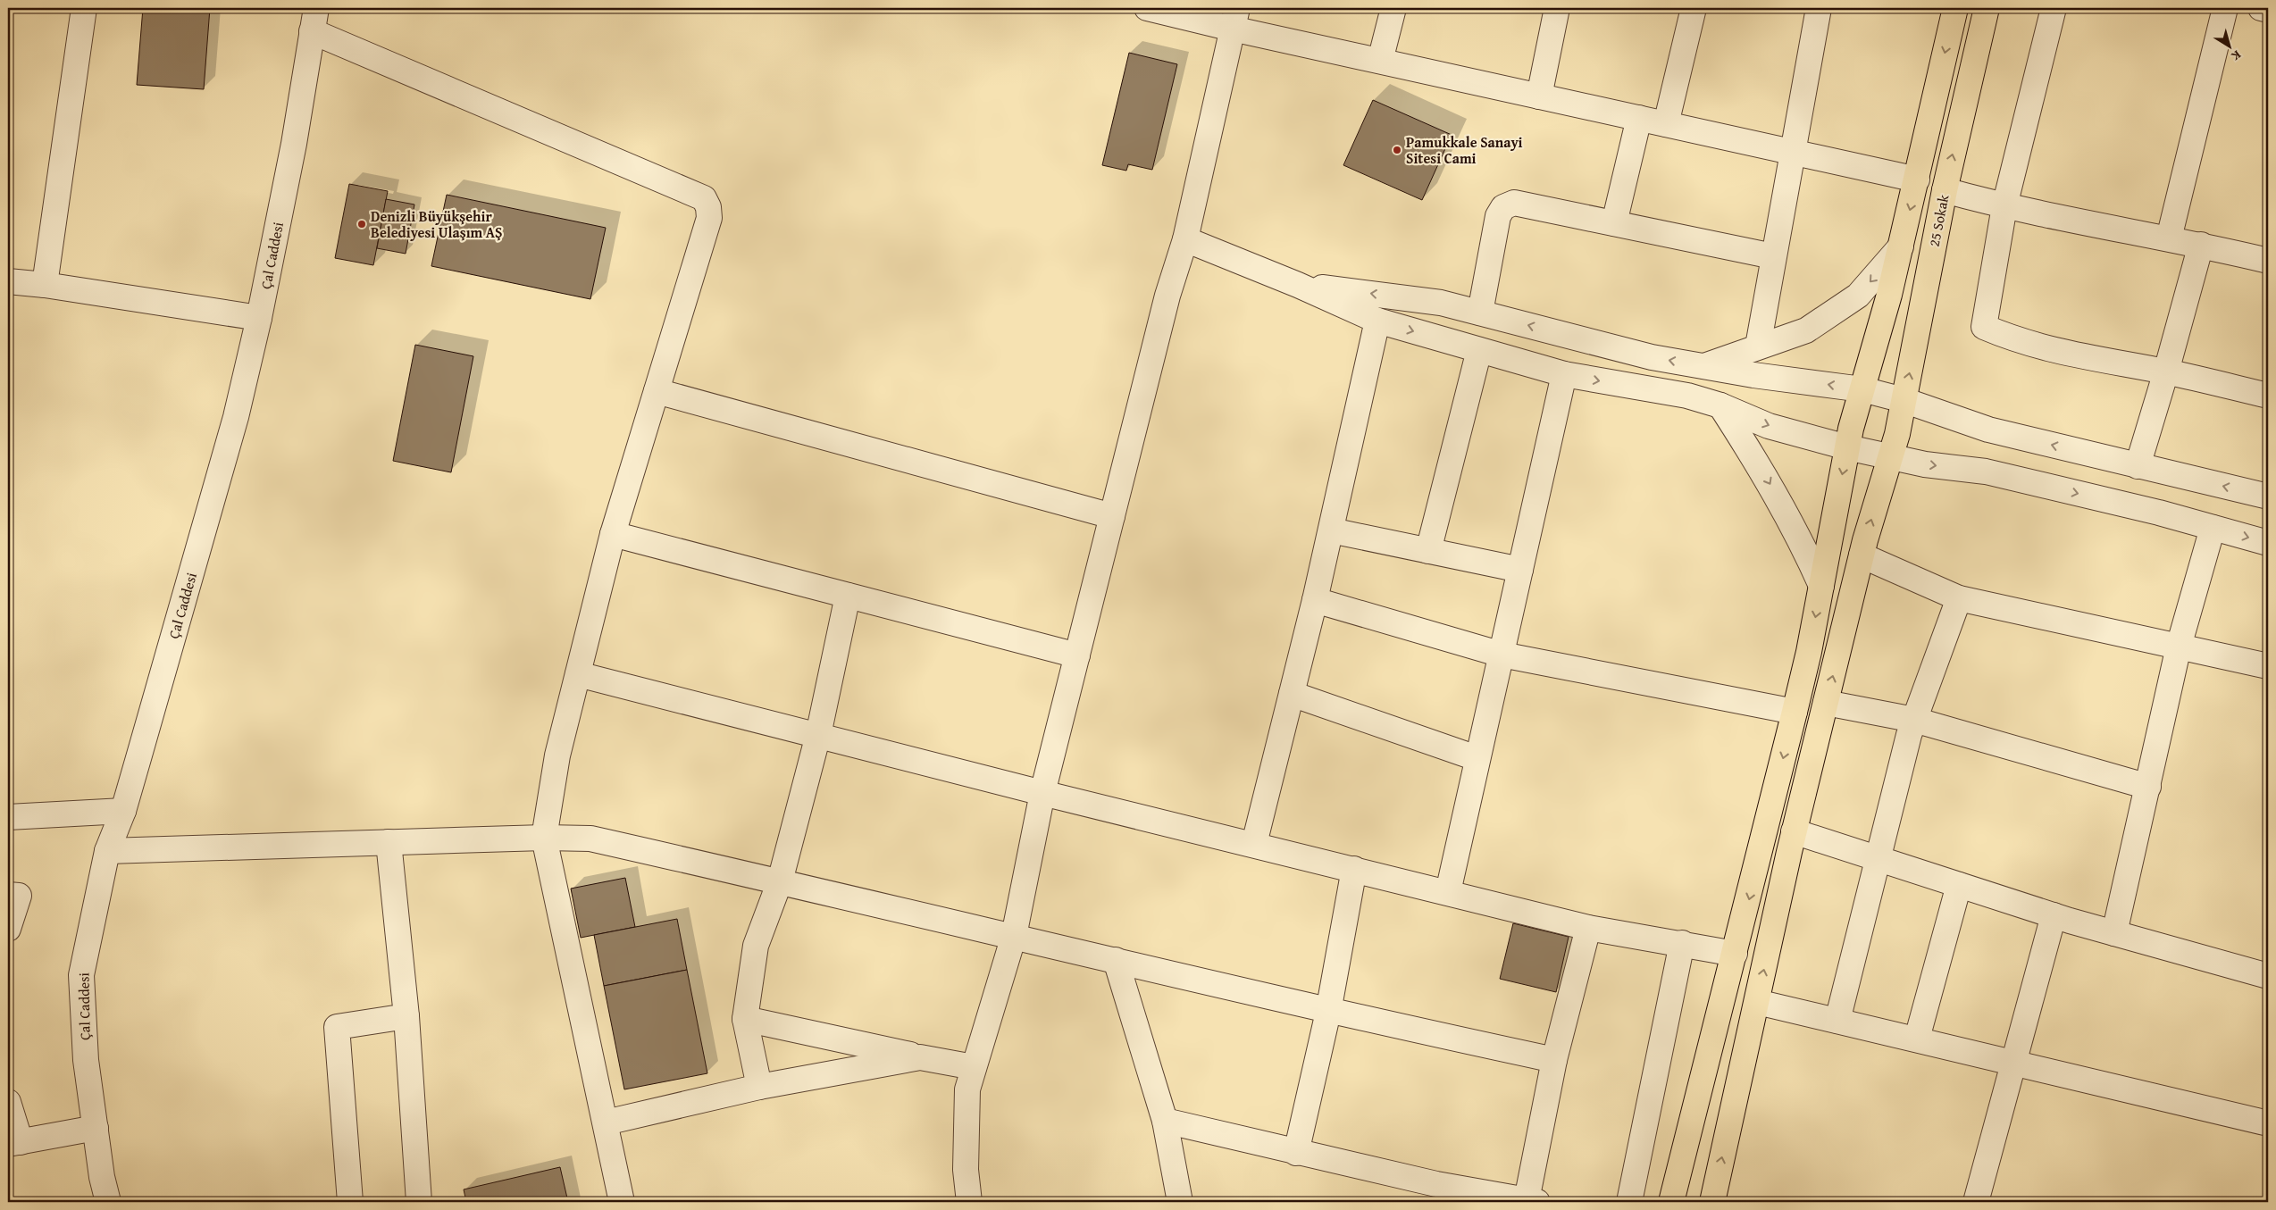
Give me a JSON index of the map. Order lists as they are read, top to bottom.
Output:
{
  "streets": {
    "main road": ["25 Sokak"],
    "street": ["Çal Caddesi"]
  },
  "places": ["Pamukkale Sanayi Sitesi Cami", "Denizli Büyükşehir Belediyesi Ulaşım AŞ"],
  "north": "bottom right"
}
